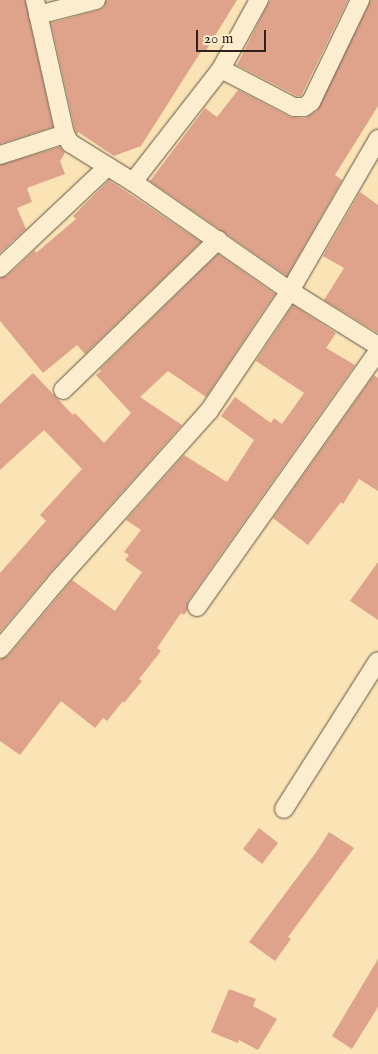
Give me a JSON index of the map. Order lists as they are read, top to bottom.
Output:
{
  "scale_bar": "20 m"
}
